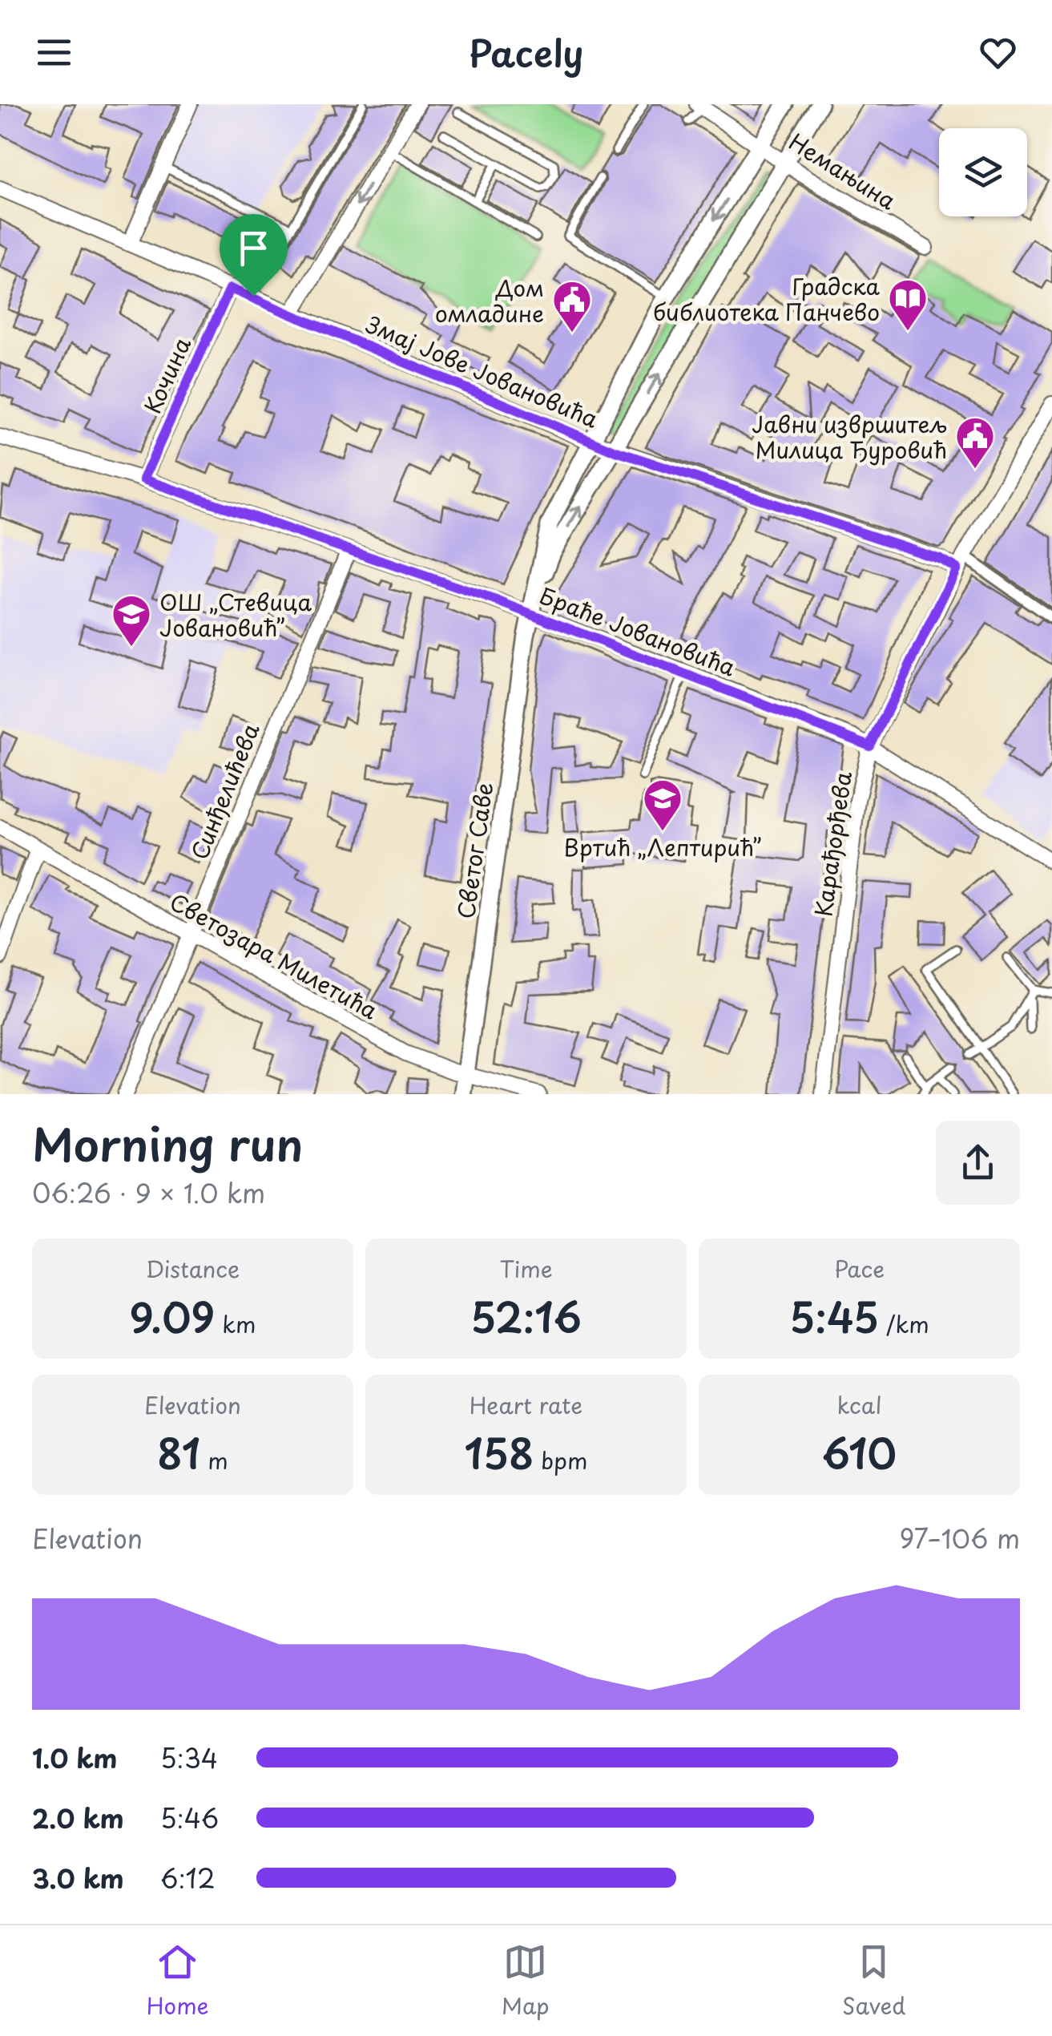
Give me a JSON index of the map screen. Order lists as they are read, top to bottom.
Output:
{
  "streets": {
    "street": [
      "Немањина",
      "Змај Јове Јовановића",
      "Кочина",
      "Браће Јовановића",
      "Синђелићева",
      "Карађорђева",
      "Светог Саве",
      "Светозара Милетића"
    ]
  },
  "crossings": [
    ["Немањина", "Светог Саве"],
    ["Змај Јове Јовановића", "Кочина"],
    ["Змај Јове Јовановића", "Карађорђева"],
    ["Змај Јове Јовановића", "Светог Саве"],
    ["Кочина", "Браће Јовановића"],
    ["Браће Јовановића", "Синђелићева"],
    ["Браће Јовановића", "Карађорђева"],
    ["Браће Јовановића", "Светог Саве"],
    ["Синђелићева", "Светозара Милетића"],
    ["Светог Саве", "Светозара Милетића"]
  ],
  "places": {
    "library": ["Градска библиотека Панчево"],
    "public building": ["Дом омладине", "Јавни извршитељ Милица Ђуровић"],
    "school or university": ["ОШ „Стевица Јовановић”", "Вртић „Лептирић”"]
  },
  "page": {
    "header": "Pacely",
    "heading": ["Morning run", "06:26 · 9 × 1.0 km"],
    "stats": [
      ["Distance", "9.09 km"],
      ["Time", "52:16"],
      ["Pace", "5:45 /km"],
      ["Elevation", "81 m"],
      ["Heart rate", "158 bpm"],
      ["kcal", "610"]
    ],
    "chart": ["Elevation", "97–106 m"],
    "list": [
      {
        "name": "1.0 km",
        "note": "5:34"
      },
      {
        "name": "2.0 km",
        "note": "5:46"
      },
      {
        "name": "3.0 km",
        "note": "6:12"
      }
    ],
    "tabs": ["Home", "Map", "Saved"]
  }
}
